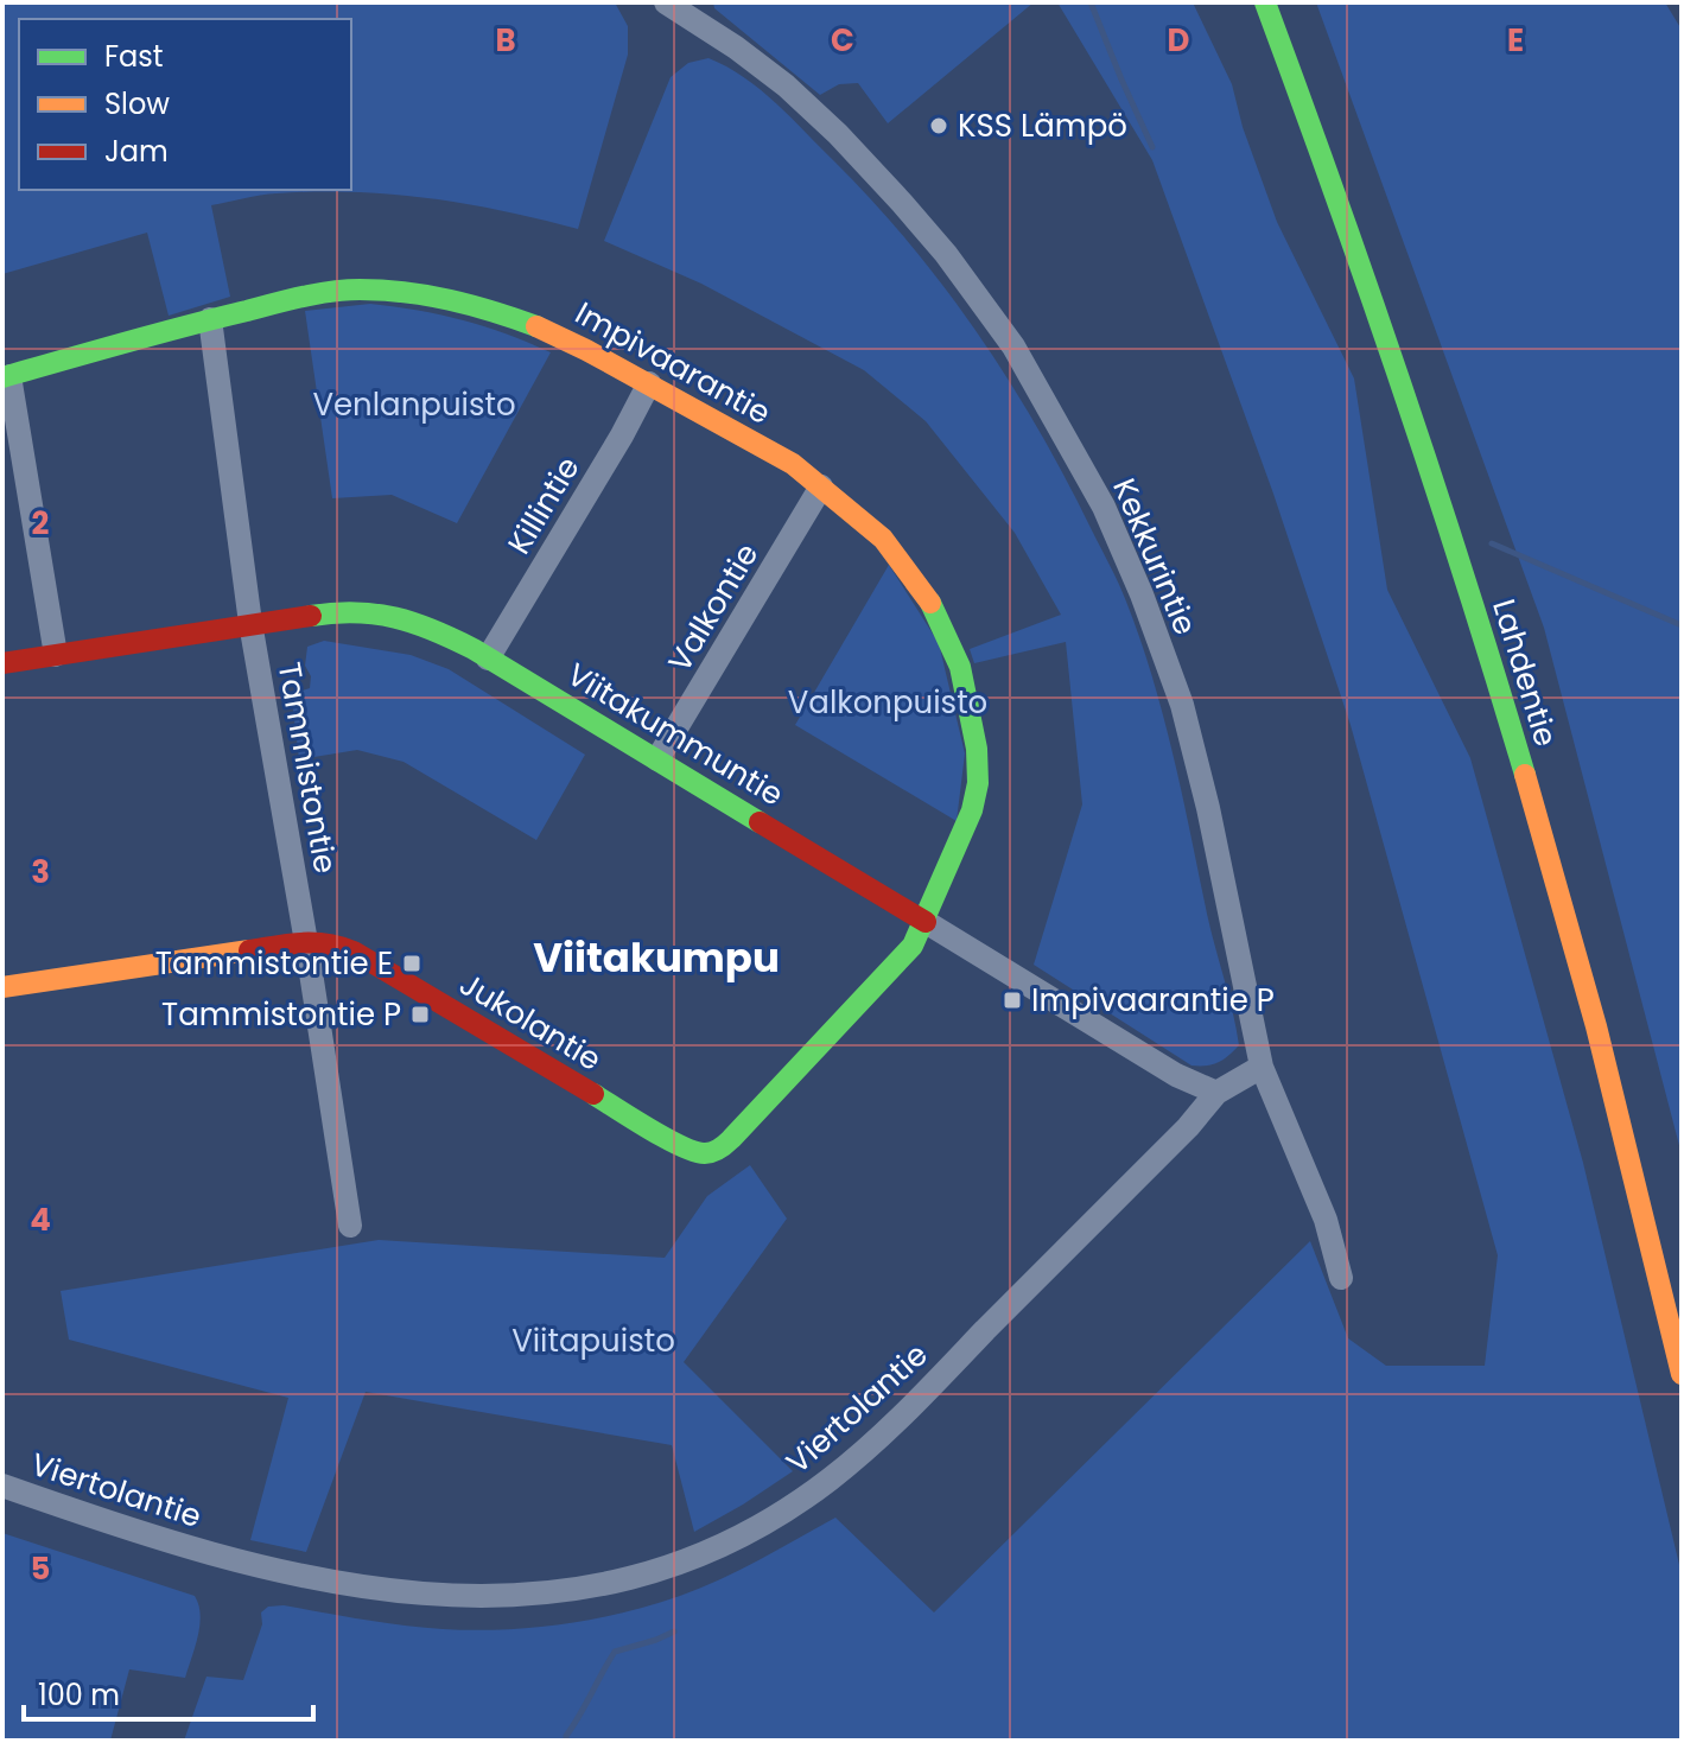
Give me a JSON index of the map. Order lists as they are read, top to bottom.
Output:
{
  "streets": {
    "main road": [
      "Impivaarantie",
      "Lahdentie",
      "Viitakummuntie",
      "Jukolantie"
    ],
    "street": [
      "Killintie",
      "Kekkurintie",
      "Valkontie",
      "Tammistontie",
      "Viertolantie"
    ]
  },
  "crossings": [
    ["Impivaarantie", "Killintie"],
    ["Impivaarantie", "Valkontie"],
    ["Impivaarantie", "Viitakummuntie"],
    ["Impivaarantie", "Tammistontie"],
    ["Impivaarantie", "Jukolantie"],
    ["Killintie", "Viitakummuntie"],
    ["Valkontie", "Viitakummuntie"],
    ["Viitakummuntie", "Tammistontie"],
    ["Viitakummuntie", "Jukolantie"],
    ["Viitakummuntie", "Viertolantie"],
    ["Tammistontie", "Jukolantie"]
  ],
  "districts": ["Viitakumpu"],
  "parks": ["Venlanpuisto", "Valkonpuisto", "Viitapuisto"],
  "places": {
    "other": ["KSS Lämpö"],
    "transit": ["Tammistontie E", "Impivaarantie P", "Tammistontie P"]
  },
  "legend": ["Fast", "Slow", "Jam"],
  "scale_bar": "100 m",
  "grid": {
    "columns": [
      "B",
      "C",
      "D",
      "E"
    ],
    "rows": [
      "2",
      "3",
      "4",
      "5"
    ]
  }
}
